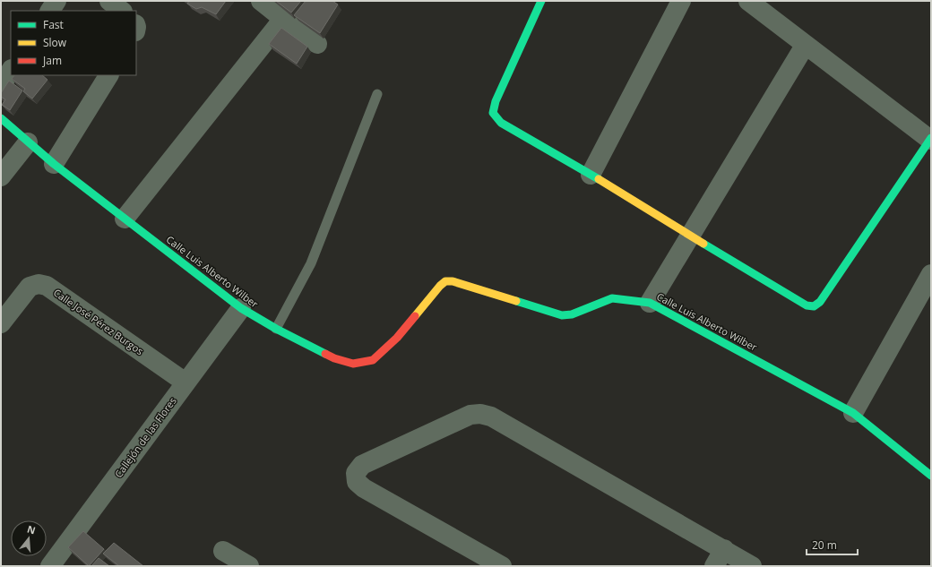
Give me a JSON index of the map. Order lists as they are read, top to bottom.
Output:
{
  "streets": {
    "street": ["Calle Luis Alberto Wilber", "Calle José Pérez Burgos", "Callejón de las Flores"]
  },
  "crossings": [
    ["Calle Luis Alberto Wilber", "Callejón de las Flores"],
    ["Calle José Pérez Burgos", "Callejón de las Flores"]
  ],
  "legend": ["Fast", "Slow", "Jam"],
  "scale_bar": "20 m",
  "north": "top"
}
